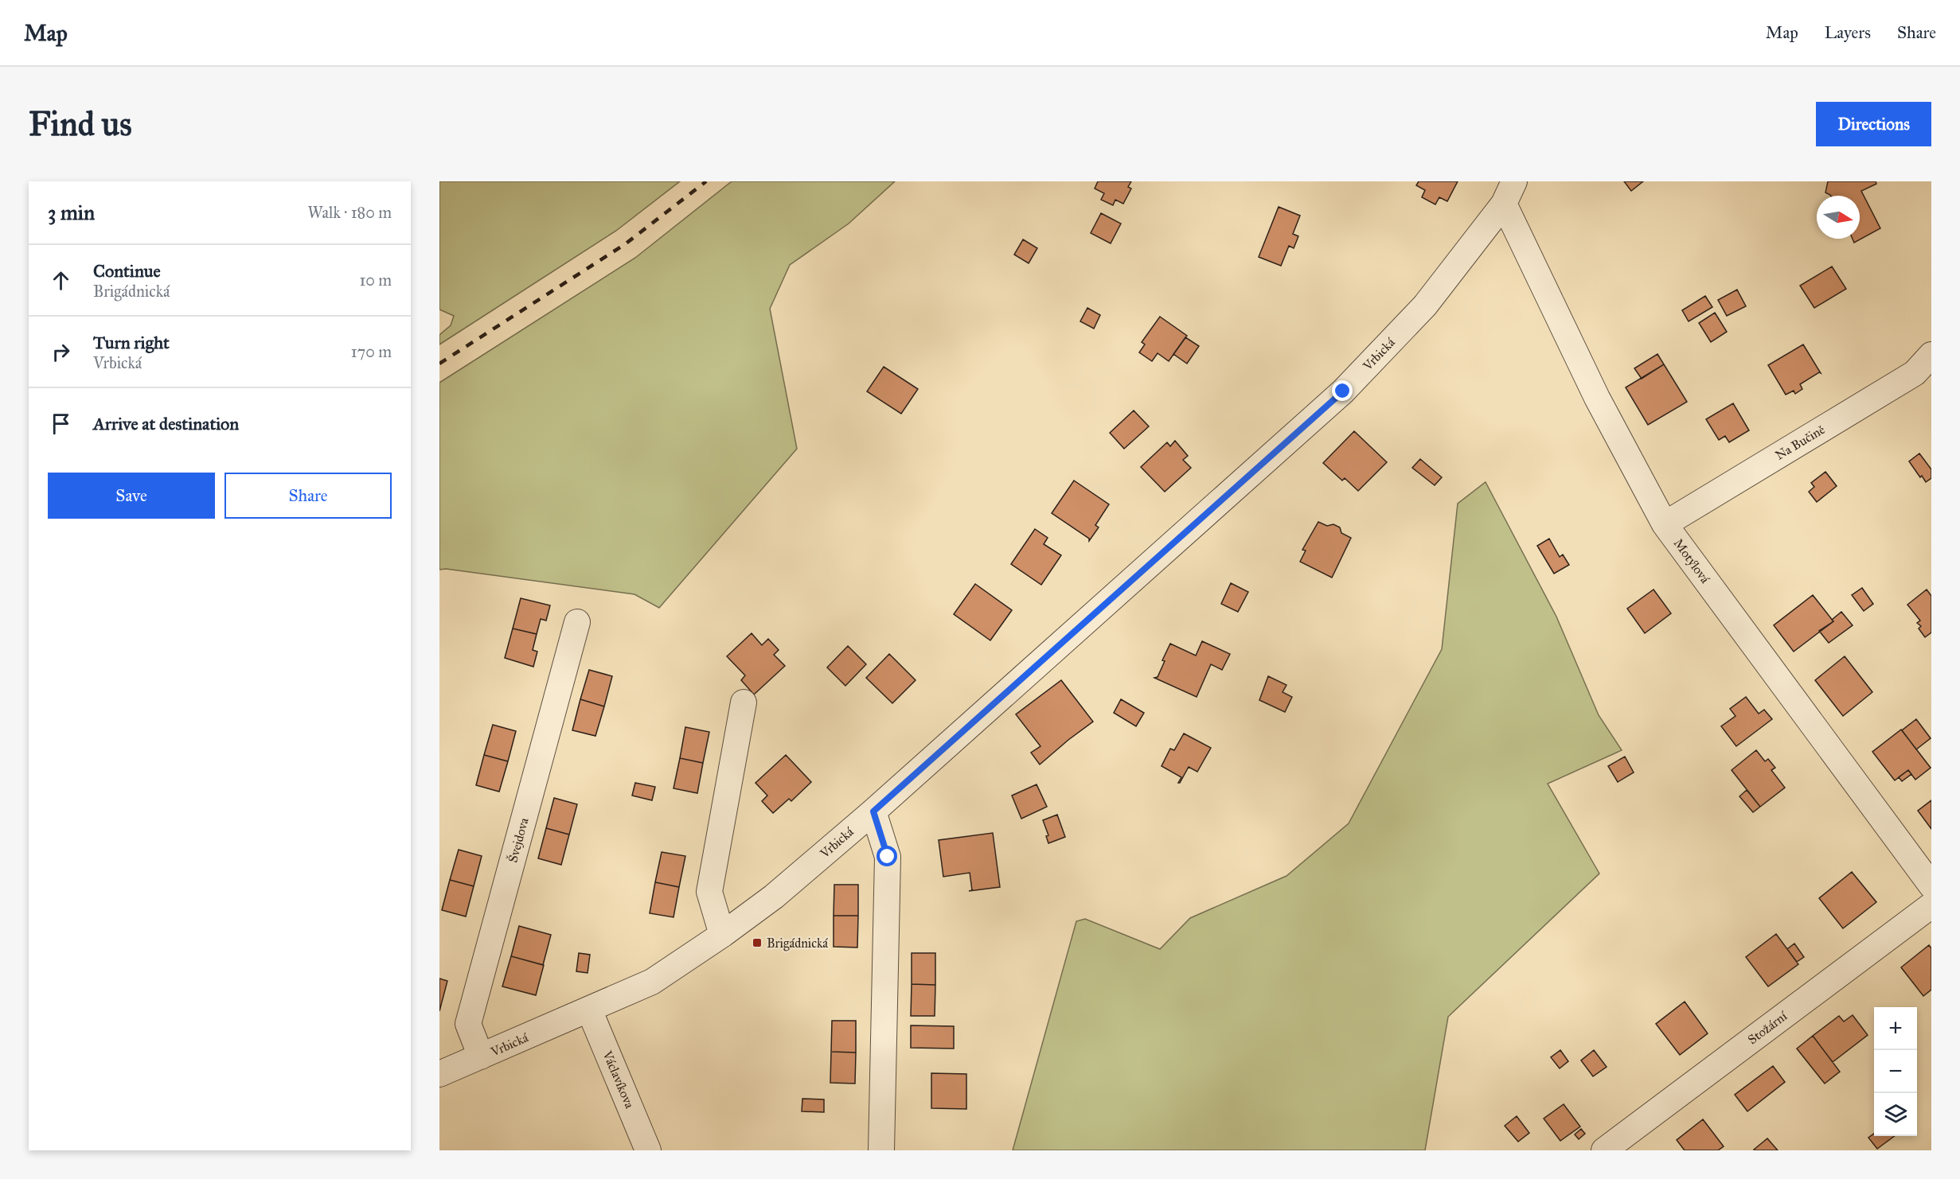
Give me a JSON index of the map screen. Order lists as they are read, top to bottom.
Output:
{
  "streets": {
    "street": [
      "Vrbická",
      "Na Bučině",
      "Motýlová",
      "Švejdova",
      "Stožární",
      "Václavíkova"
    ]
  },
  "crossings": [
    ["Vrbická", "Motýlová"],
    ["Vrbická", "Švejdova"],
    ["Vrbická", "Václavíkova"],
    ["Na Bučině", "Motýlová"]
  ],
  "places": {
    "transit": ["Brigádnická"]
  },
  "north": "right",
  "page": {
    "header": "Map",
    "nav": ["Map", "Layers", "Share"],
    "buttons": [
      "Directions",
      ["Save", "Share"]
    ],
    "title": "Find us",
    "heading": ["3 min", "Walk · 180 m"],
    "list": [
      ["Continue", "Brigádnická", "10 m"],
      ["Turn right", "Vrbická", "170 m"],
      "Arrive at destination"
    ],
    "map_buttons": ["+", "−"]
  }
}
